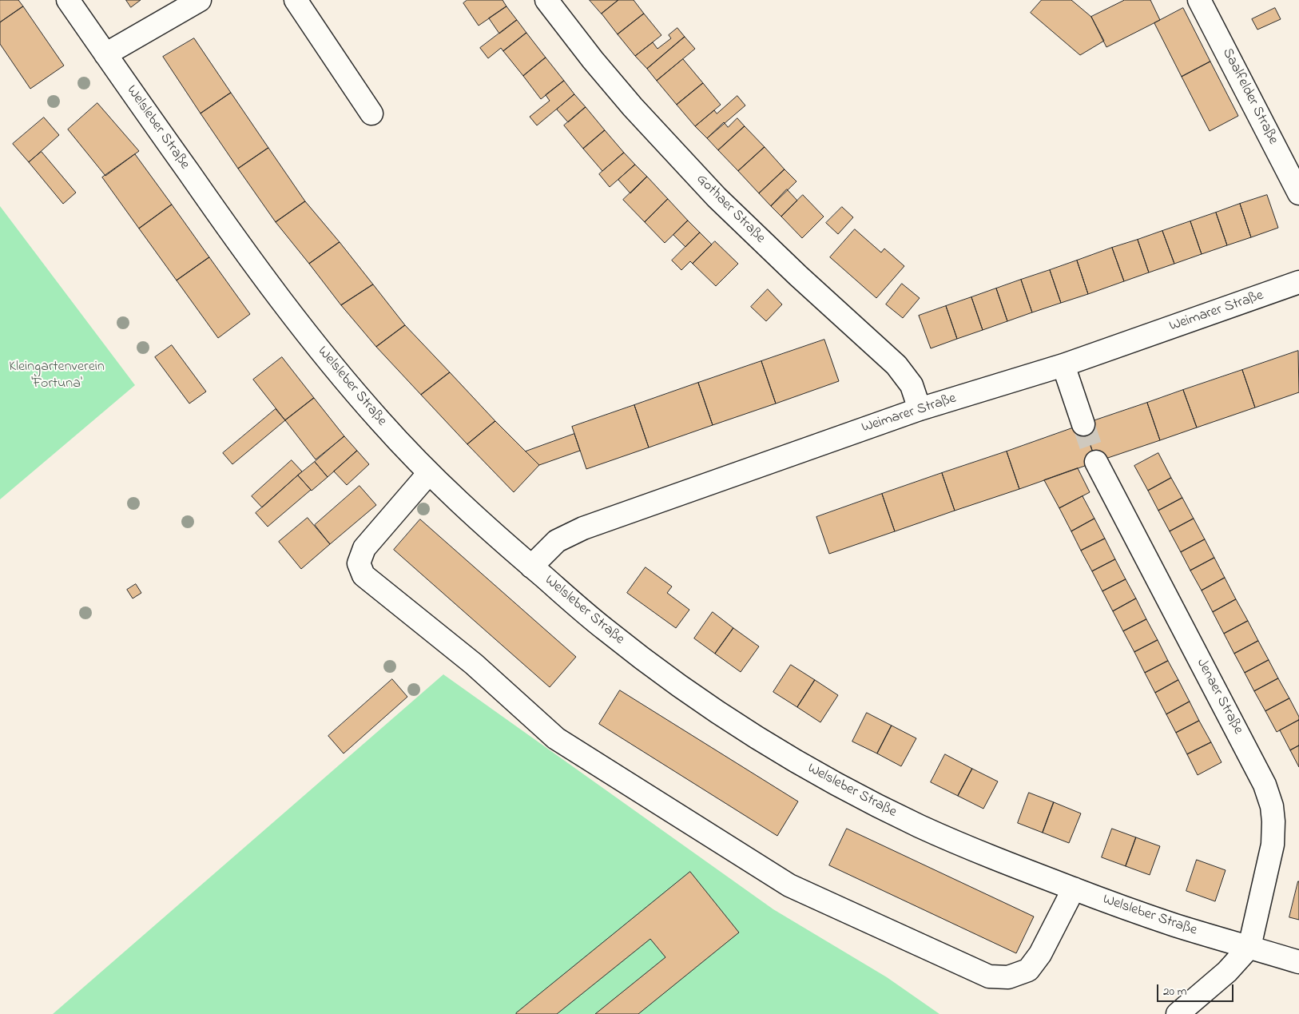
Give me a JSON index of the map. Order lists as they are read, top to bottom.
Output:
{
  "streets": {
    "street": [
      "Saalfelder Straße",
      "Welsleber Straße",
      "Gothaer Straße",
      "Weimarer Straße",
      "Jenaer Straße"
    ]
  },
  "crossings": [
    ["Welsleber Straße", "Weimarer Straße"],
    ["Welsleber Straße", "Jenaer Straße"],
    ["Gothaer Straße", "Weimarer Straße"]
  ],
  "parks": ["Kleingartenverein 'Fortuna'"],
  "scale_bar": "20 m"
}
